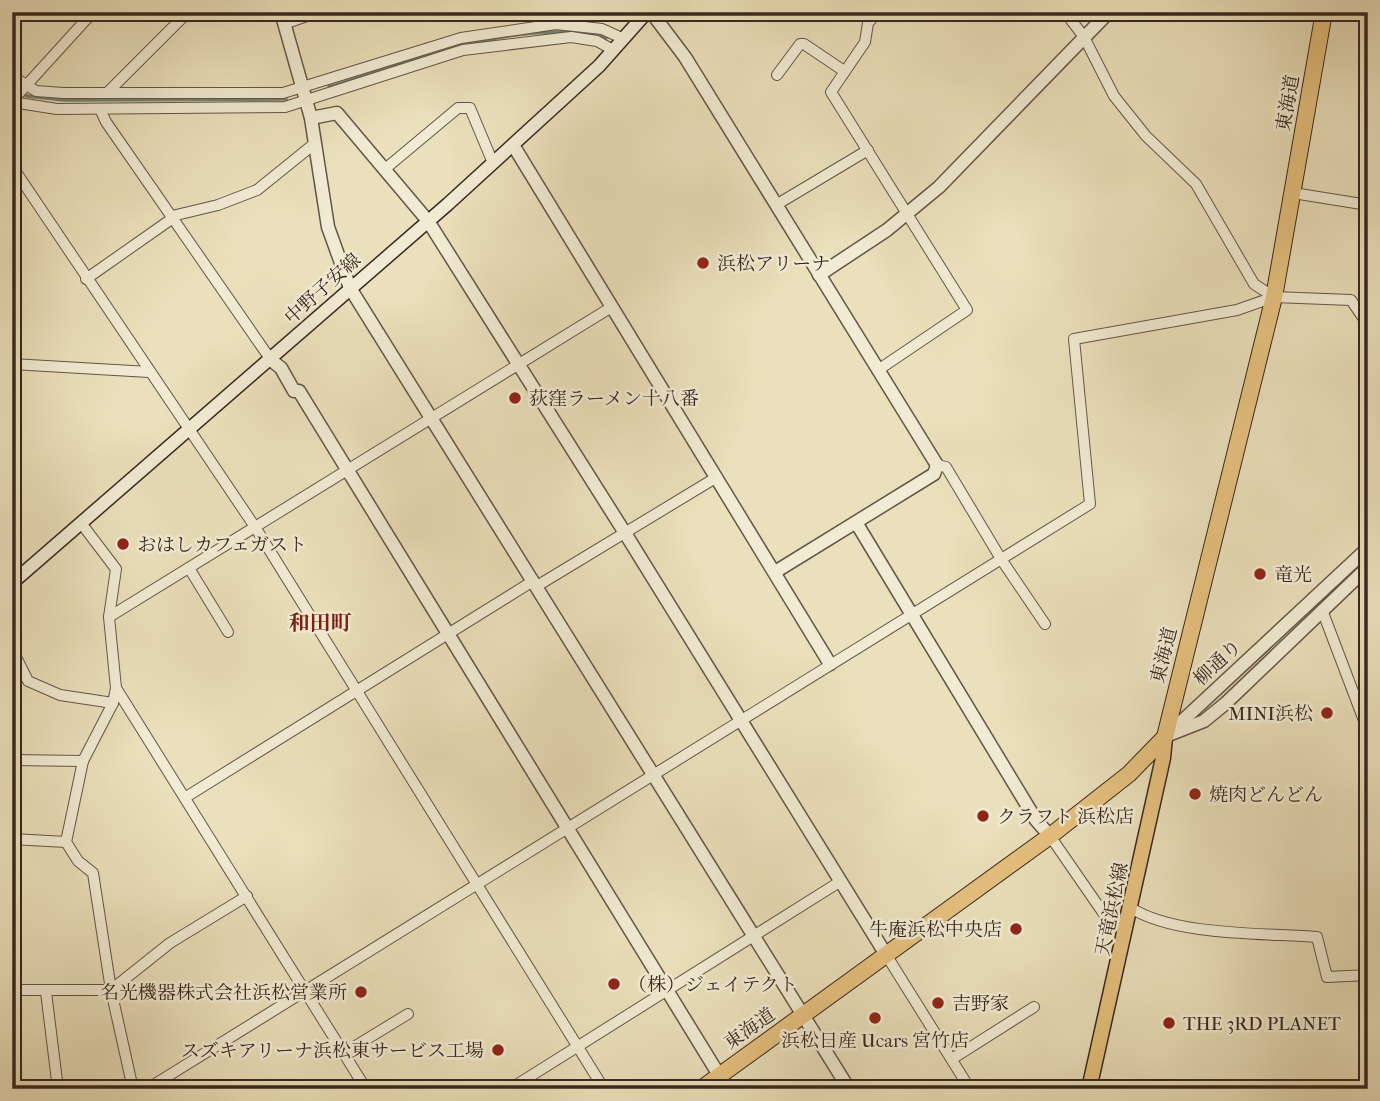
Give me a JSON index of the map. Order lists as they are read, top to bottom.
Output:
{
  "streets": {
    "highway": ["東海道"],
    "main road": ["天竜浜松線"],
    "street": ["中野子安線", "柳通り"]
  },
  "crossings": [
    ["東海道", "柳通り"],
    ["東海道", "天竜浜松線"],
    ["柳通り", "天竜浜松線"]
  ],
  "districts": ["和田町"],
  "places": [
    "浜松アリーナ",
    "荻窪ラーメン十八番",
    "おはしカフェガスト",
    "竜光",
    "MINI浜松",
    "焼肉どんどん",
    "クラフト 浜松店",
    "牛庵浜松中央店",
    "（株）ジェイテクト",
    "名光機器株式会社浜松営業所",
    "吉野家",
    "浜松日産 Ucars 宮竹店",
    "THE 3RD PLANET",
    "スズキアリーナ浜松東サービス工場"
  ]
}
